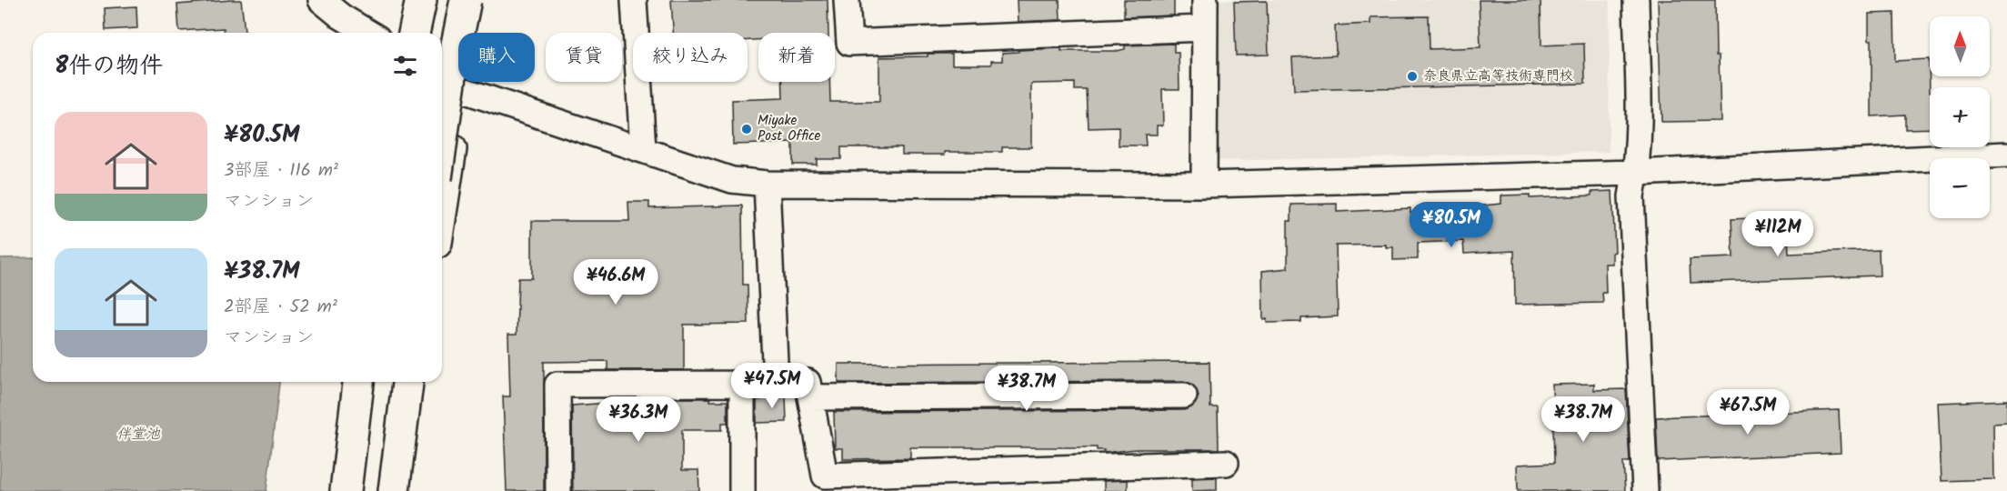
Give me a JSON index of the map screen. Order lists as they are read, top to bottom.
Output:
{
  "water": ["伴堂池"],
  "places": ["奈良県立高等技術専門校", "Miyake Post Office"],
  "north": "top",
  "page": {
    "map_buttons": ["+", "−"],
    "chip": [
      "購入",
      "賃貸",
      "絞り込み",
      "新着"
    ],
    "heading": "8件の物件",
    "list": [
      {
        "name": "¥80.5M",
        "note": "3部屋 · 116 m² · マンション"
      },
      {
        "name": "¥38.7M",
        "note": "2部屋 · 52 m² · マンション"
      }
    ],
    "price": [
      "¥80.5M",
      "¥112M",
      "¥46.6M",
      "¥47.5M",
      "¥38.7M",
      "¥67.5M",
      "¥36.3M",
      "¥38.7M"
    ]
  }
}
